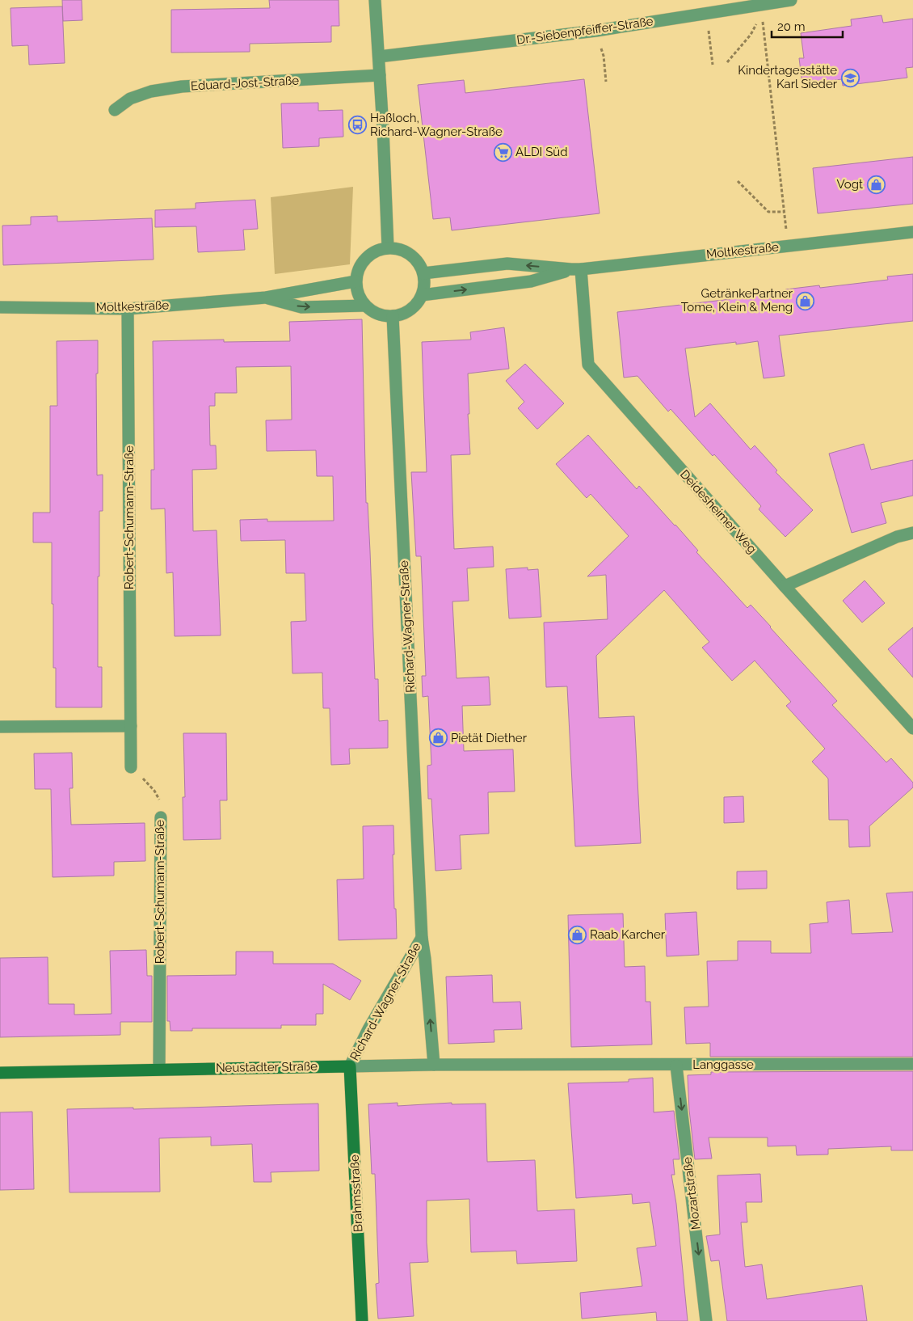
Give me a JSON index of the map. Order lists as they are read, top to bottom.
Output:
{
  "streets": {
    "main road": ["Neustadter Straße", "Brahmsstraße"],
    "street": [
      "Dr.-Siebenpfeiffer-Straße",
      "Eduard-Jost-Straße",
      "Moltkestraße",
      "Deidesheimer Weg",
      "Robert-Schumann-Straße",
      "Richard-Wagner-Straße",
      "Langgasse",
      "Mozartstraße"
    ]
  },
  "crossings": [
    ["Moltkestraße", "Deidesheimer Weg"],
    ["Moltkestraße", "Robert-Schumann-Straße"],
    ["Moltkestraße", "Richard-Wagner-Straße"],
    ["Robert-Schumann-Straße", "Neustadter Straße"],
    ["Richard-Wagner-Straße", "Neustadter Straße"],
    ["Richard-Wagner-Straße", "Brahmsstraße"],
    ["Langgasse", "Neustadter Straße"],
    ["Langgasse", "Mozartstraße"],
    ["Neustadter Straße", "Brahmsstraße"]
  ],
  "one_way": ["Mozartstraße"],
  "places": {
    "school or university": ["Kindertagesstätte Karl Sieder"],
    "bus stop": ["Haßloch, Richard-Wagner-Straße"],
    "supermarket": ["ALDI Süd"],
    "shop": [
      "Vogt",
      "GetränkePartner Tome, Klein & Meng",
      "Pietät Diether",
      "Raab Karcher"
    ]
  },
  "scale_bar": "20 m"
}
